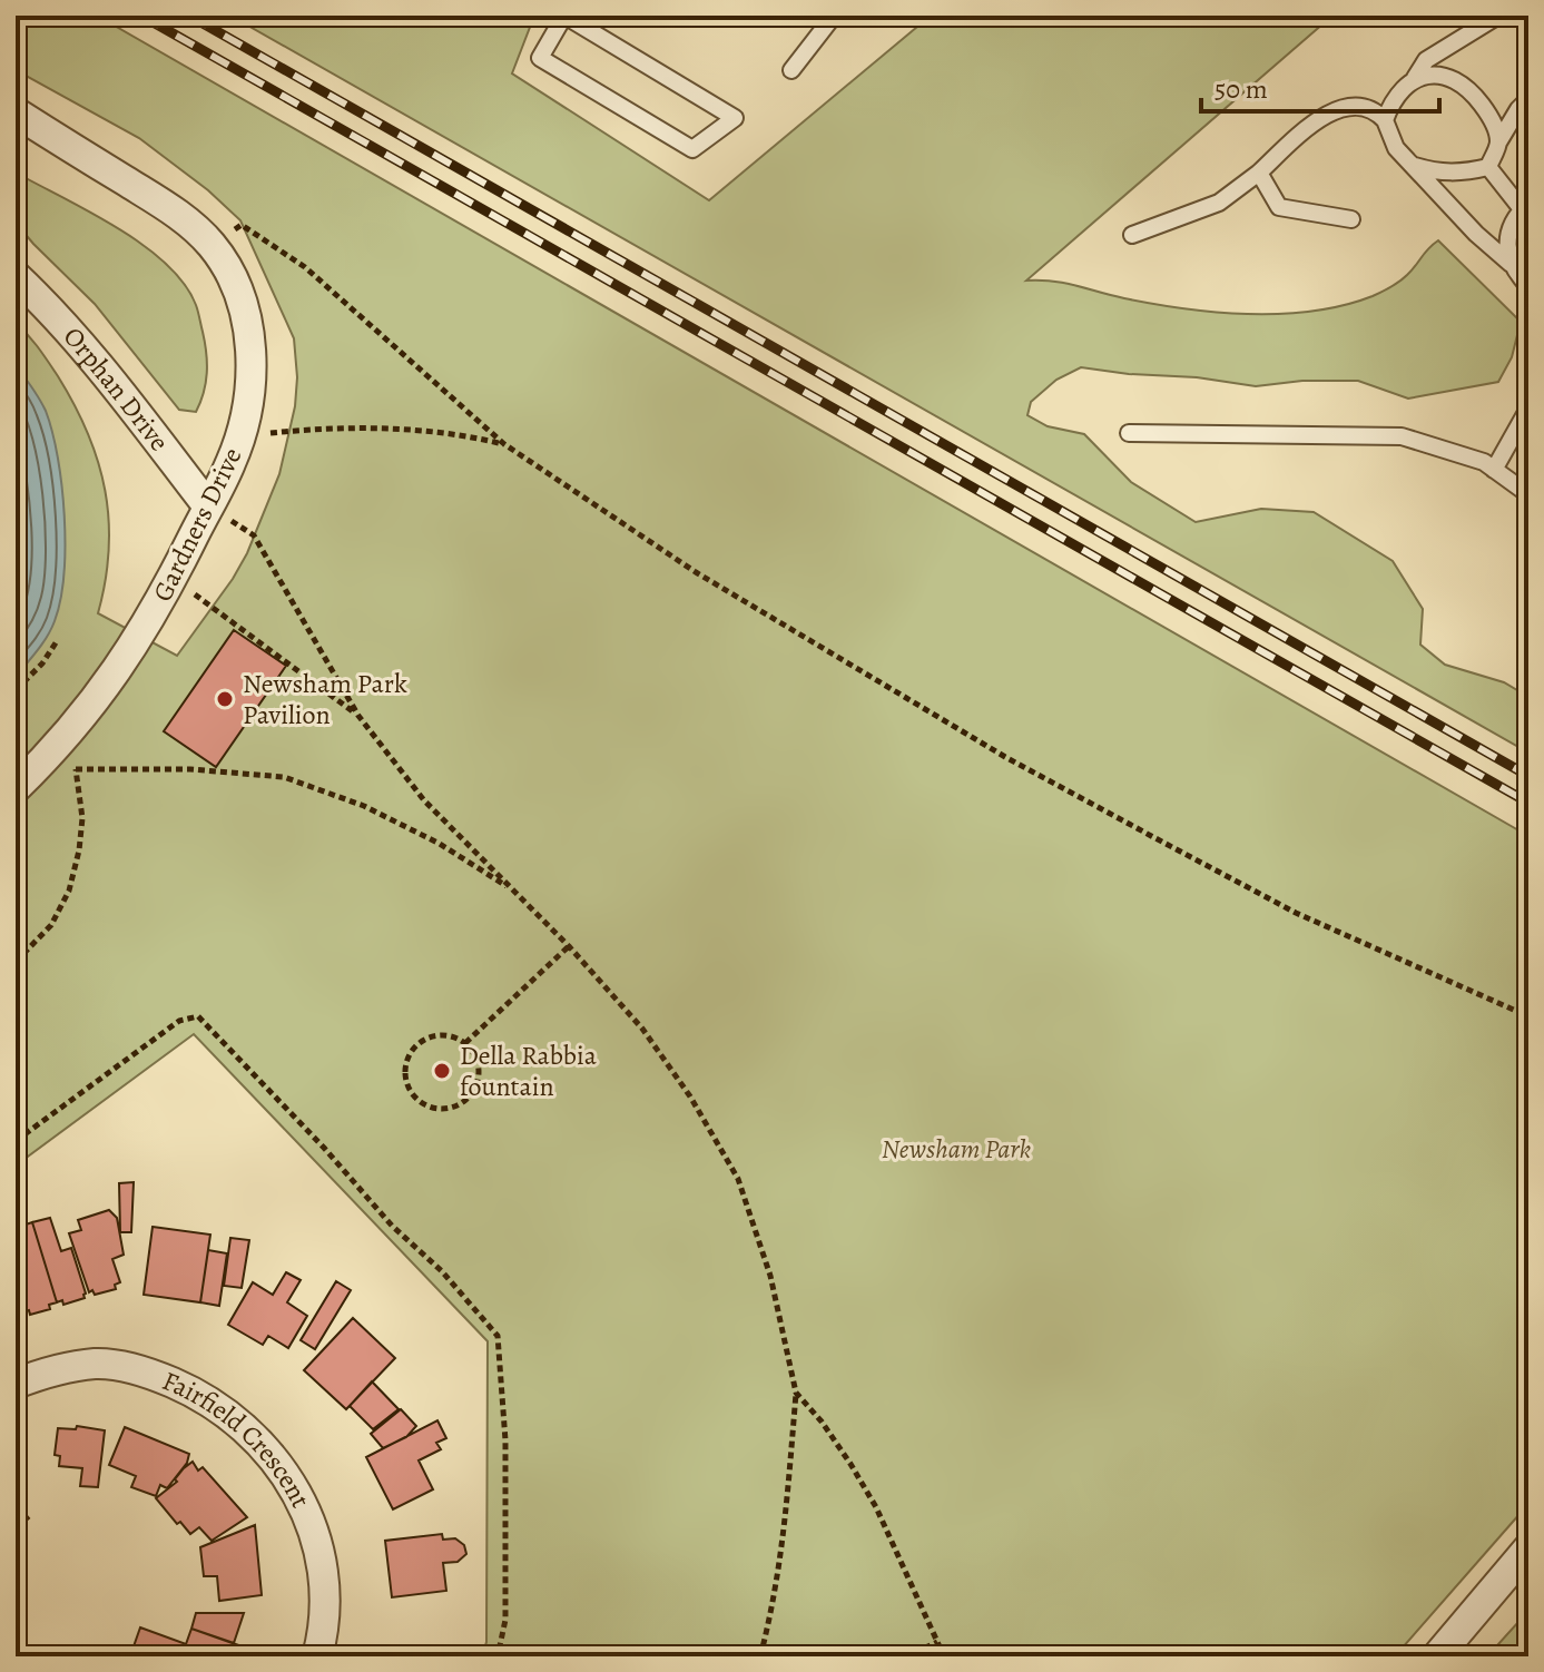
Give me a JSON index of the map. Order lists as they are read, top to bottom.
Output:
{
  "streets": {
    "street": ["Orphan Drive", "Gardners Drive", "Fairfield Crescent"]
  },
  "crossings": [
    ["Orphan Drive", "Gardners Drive"]
  ],
  "parks": ["Newsham Park"],
  "places": ["Newsham Park Pavilion", "Della Rabbia fountain"],
  "scale_bar": "50 m"
}
